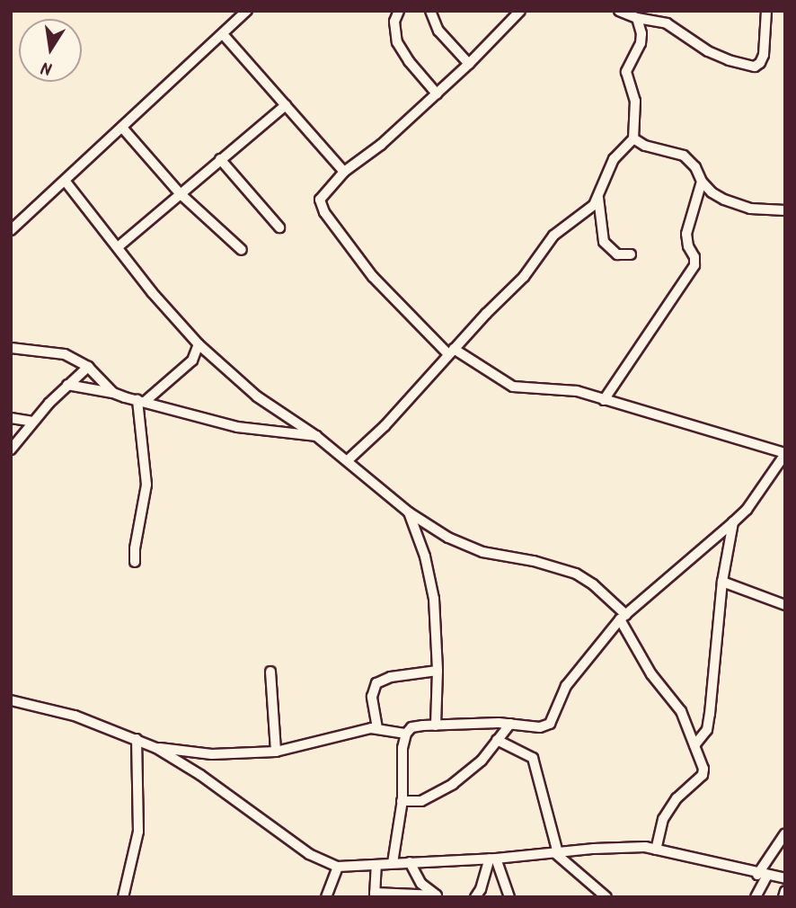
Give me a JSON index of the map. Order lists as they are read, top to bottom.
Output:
{
  "north": "bottom"
}
